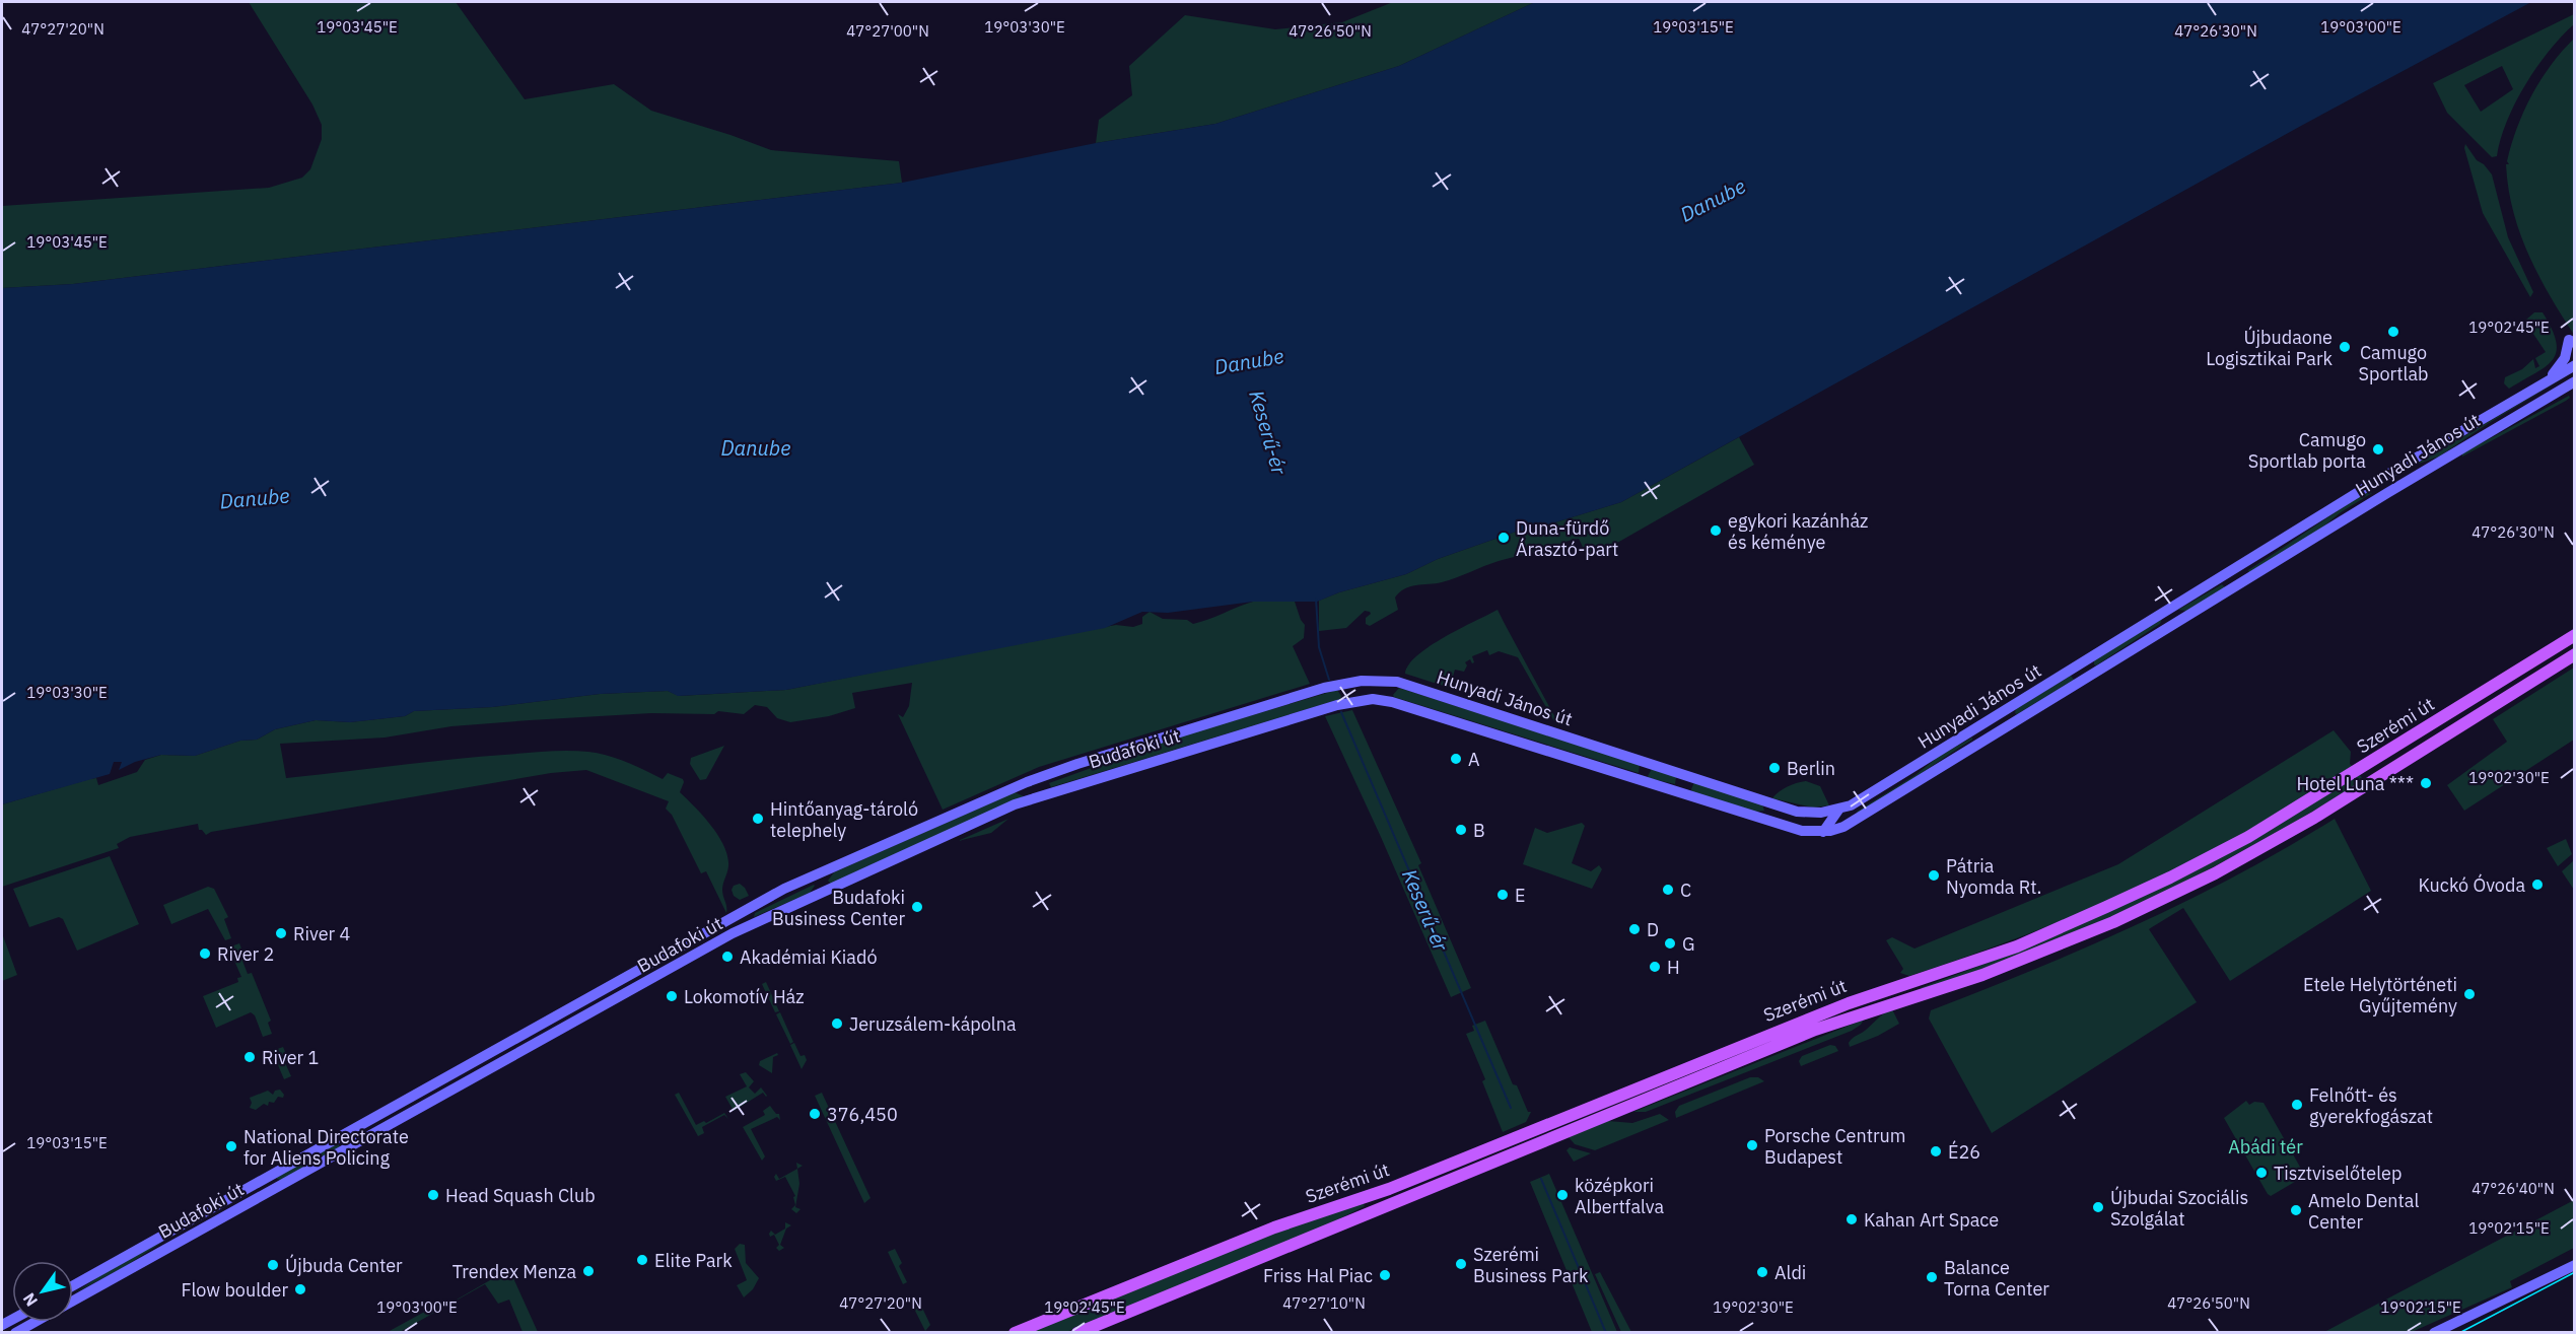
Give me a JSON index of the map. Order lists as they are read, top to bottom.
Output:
{
  "streets": {
    "main road": ["Hunyadi János út", "Szerémi út", "Budafoki út"]
  },
  "crossings": [
    ["Hunyadi János út", "Budafoki út"]
  ],
  "water": ["Danube", "Keserű-ér"],
  "parks": ["Abádi tér"],
  "places": [
    "Camugo Sportlab",
    "Újbudaone Logisztikai Park",
    "Camugo Sportlab porta",
    "egykori kazánház és kéménye",
    "Duna-fürdő Árasztó-part",
    "A",
    "Berlin",
    "Hotel Luna ***",
    "Hintőanyag-tároló telephely",
    "B",
    "Pátria Nyomda Rt.",
    "Kuckó Óvoda",
    "C",
    "E",
    "Budafoki Business Center",
    "D",
    "River 4",
    "G",
    "River 2",
    "Akadémiai Kiadó",
    "H",
    "Etele Helytörténeti Gyűjtemény",
    "Lokomotív Ház",
    "Jeruzsálem-kápolna",
    "River 1",
    "Felnőtt- és gyerekfogászat",
    "376,450",
    "Porsche Centrum Budapest",
    "National Directorate for Aliens Policing",
    "É26",
    "Tisztviselőtelep",
    "Head Squash Club",
    "középkori Albertfalva",
    "Újbudai Szociális Szolgálat",
    "Amelo Dental Center",
    "Kahan Art Space",
    "Elite Park",
    "Szerémi Business Park",
    "Újbuda Center",
    "Trendex Menza",
    "Aldi",
    "Friss Hal Piac",
    "Balance Torna Center",
    "Flow boulder"
  ],
  "north": "bottom left",
  "coordinates": [
    "19°03'45\"E",
    "19°03'30\"E",
    "19°03'15\"E",
    "19°03'00\"E",
    "47°27'20\"N",
    "47°27'00\"N",
    "47°26'50\"N",
    "47°26'30\"N",
    "19°02'45\"E",
    "19°02'30\"E",
    "47°26'40\"N",
    "19°02'15\"E",
    "47°27'10\"N"
  ]
}
